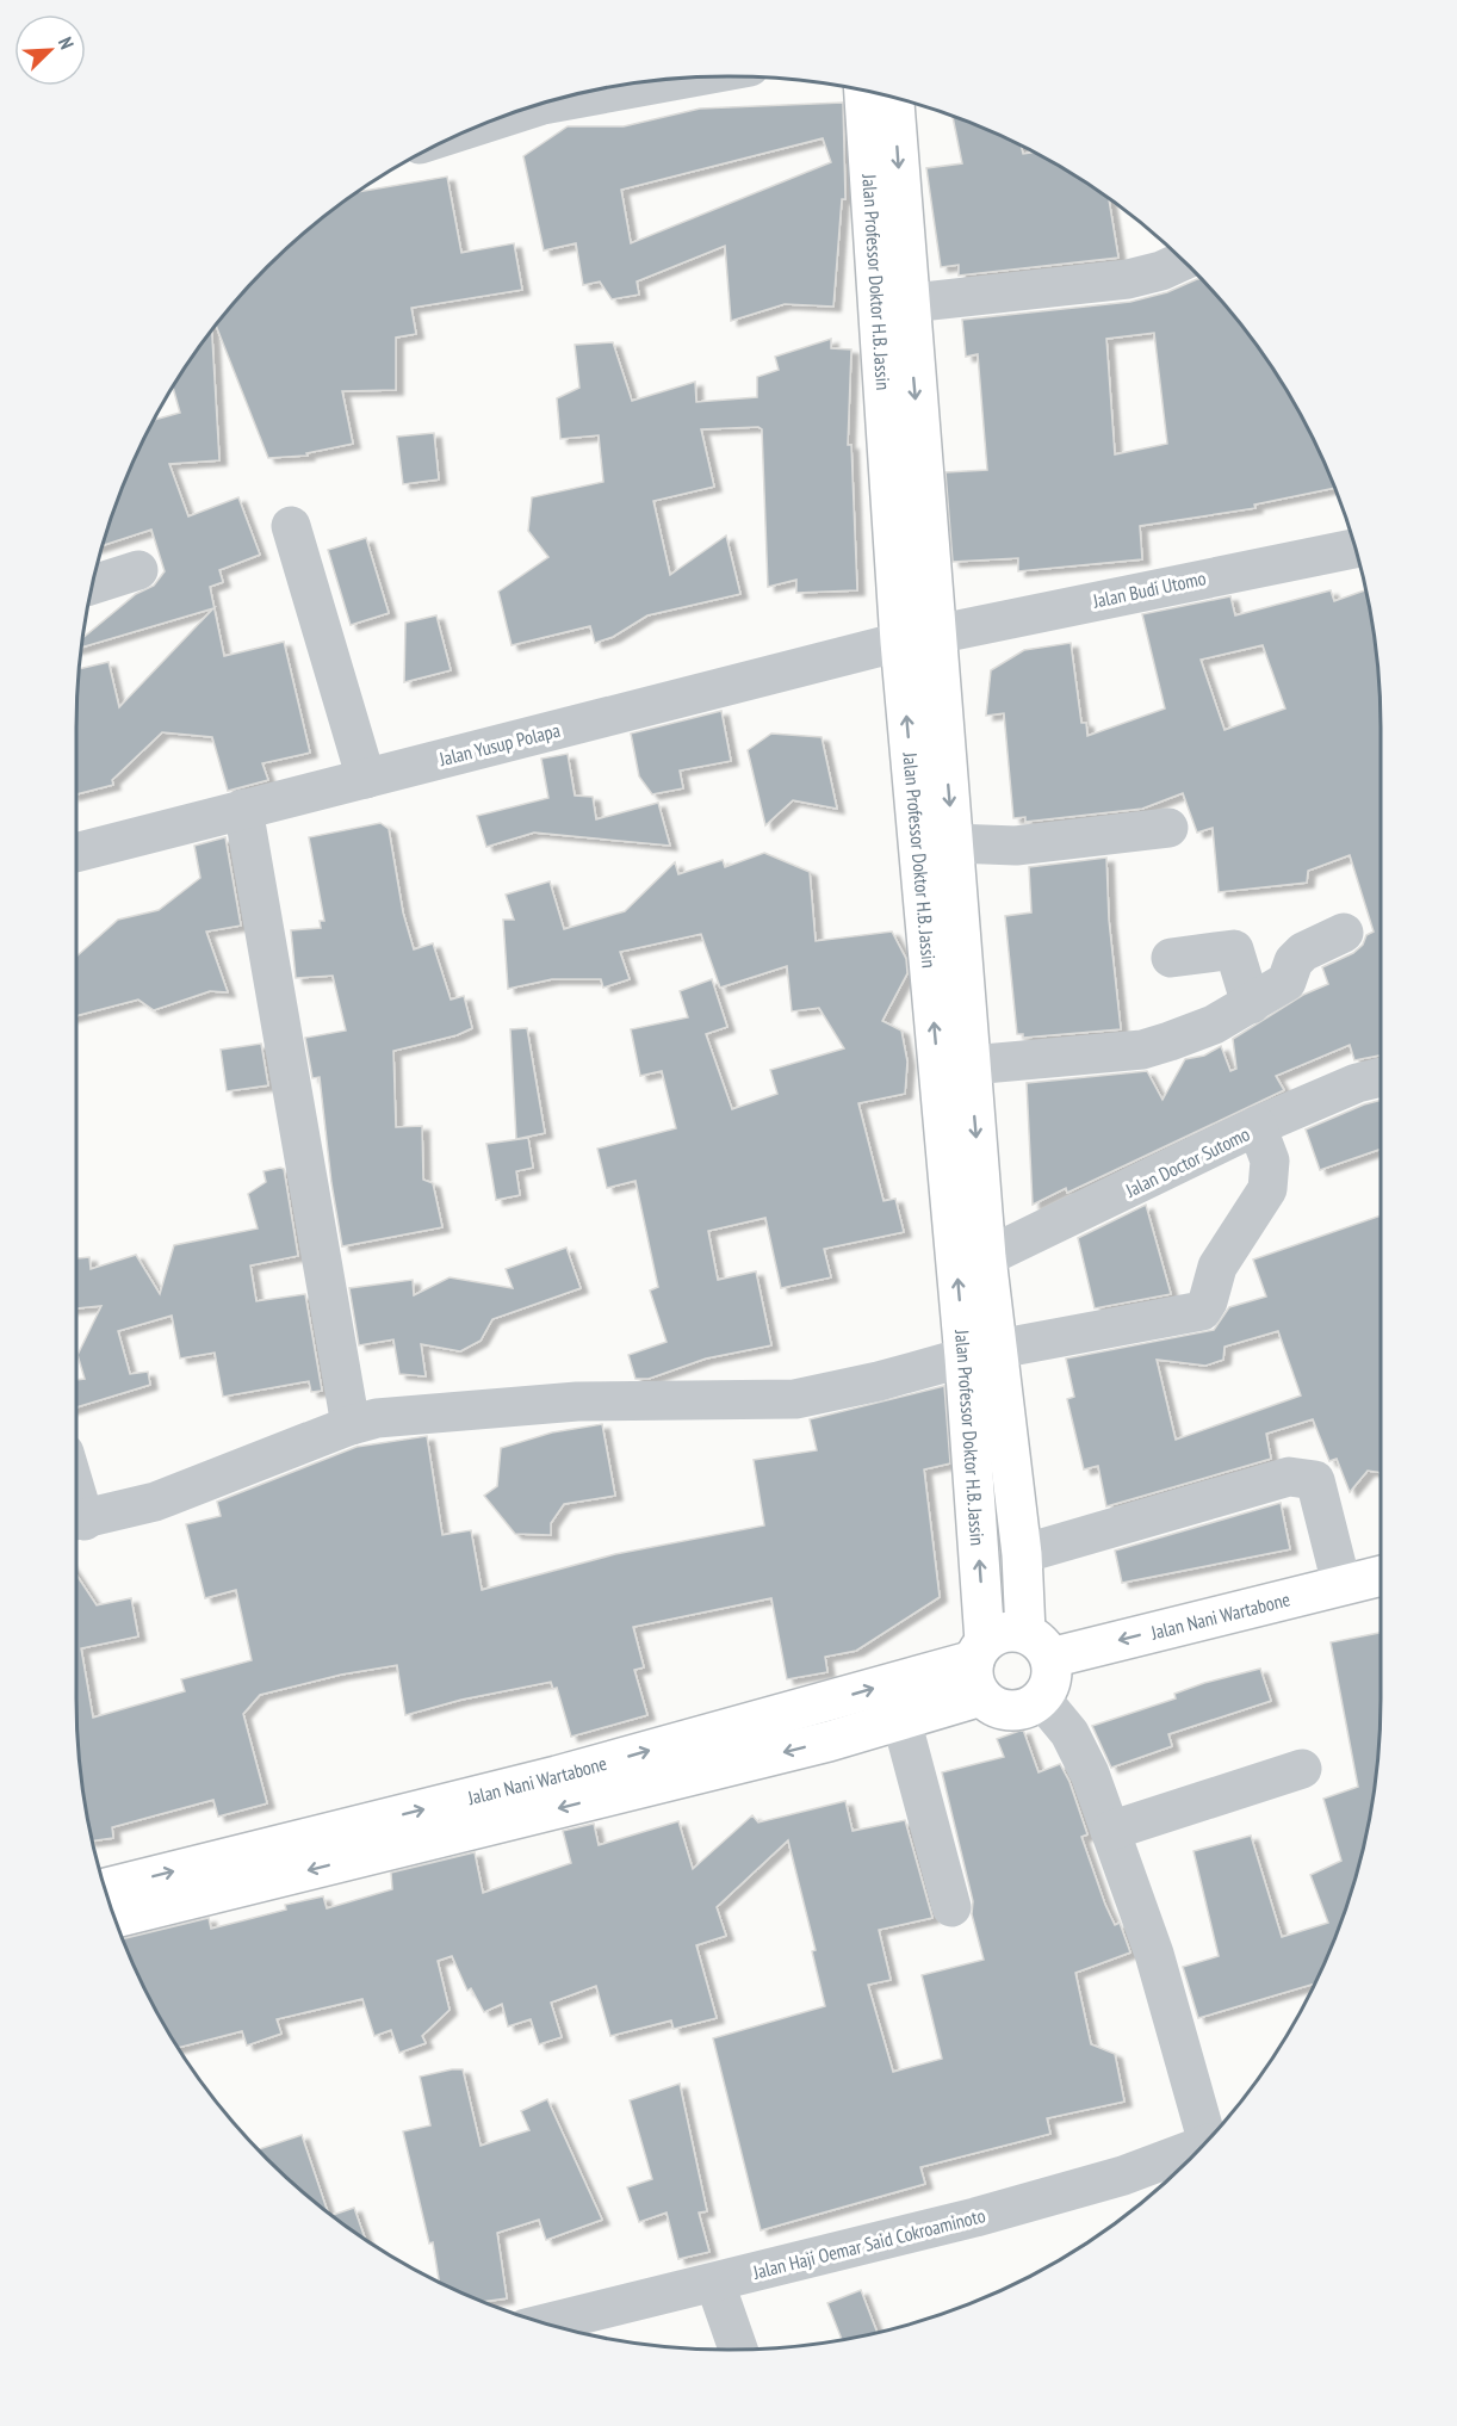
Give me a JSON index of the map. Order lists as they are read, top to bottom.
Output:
{
  "streets": {
    "main road": ["Jalan Professor Doktor H.B. Jassin", "Jalan Nani Wartabone"],
    "street": [
      "Jalan Budi Utomo",
      "Jalan Yusup Polapa",
      "Jalan Doctor Sutomo",
      "Jalan Haji Oemar Said Cokroaminoto"
    ]
  },
  "crossings": [
    ["Jalan Professor Doktor H.B. Jassin", "Jalan Budi Utomo"],
    ["Jalan Professor Doktor H.B. Jassin", "Jalan Yusup Polapa"],
    ["Jalan Professor Doktor H.B. Jassin", "Jalan Doctor Sutomo"],
    ["Jalan Professor Doktor H.B. Jassin", "Jalan Nani Wartabone"],
    ["Jalan Budi Utomo", "Jalan Yusup Polapa"]
  ],
  "north": "top right"
}
